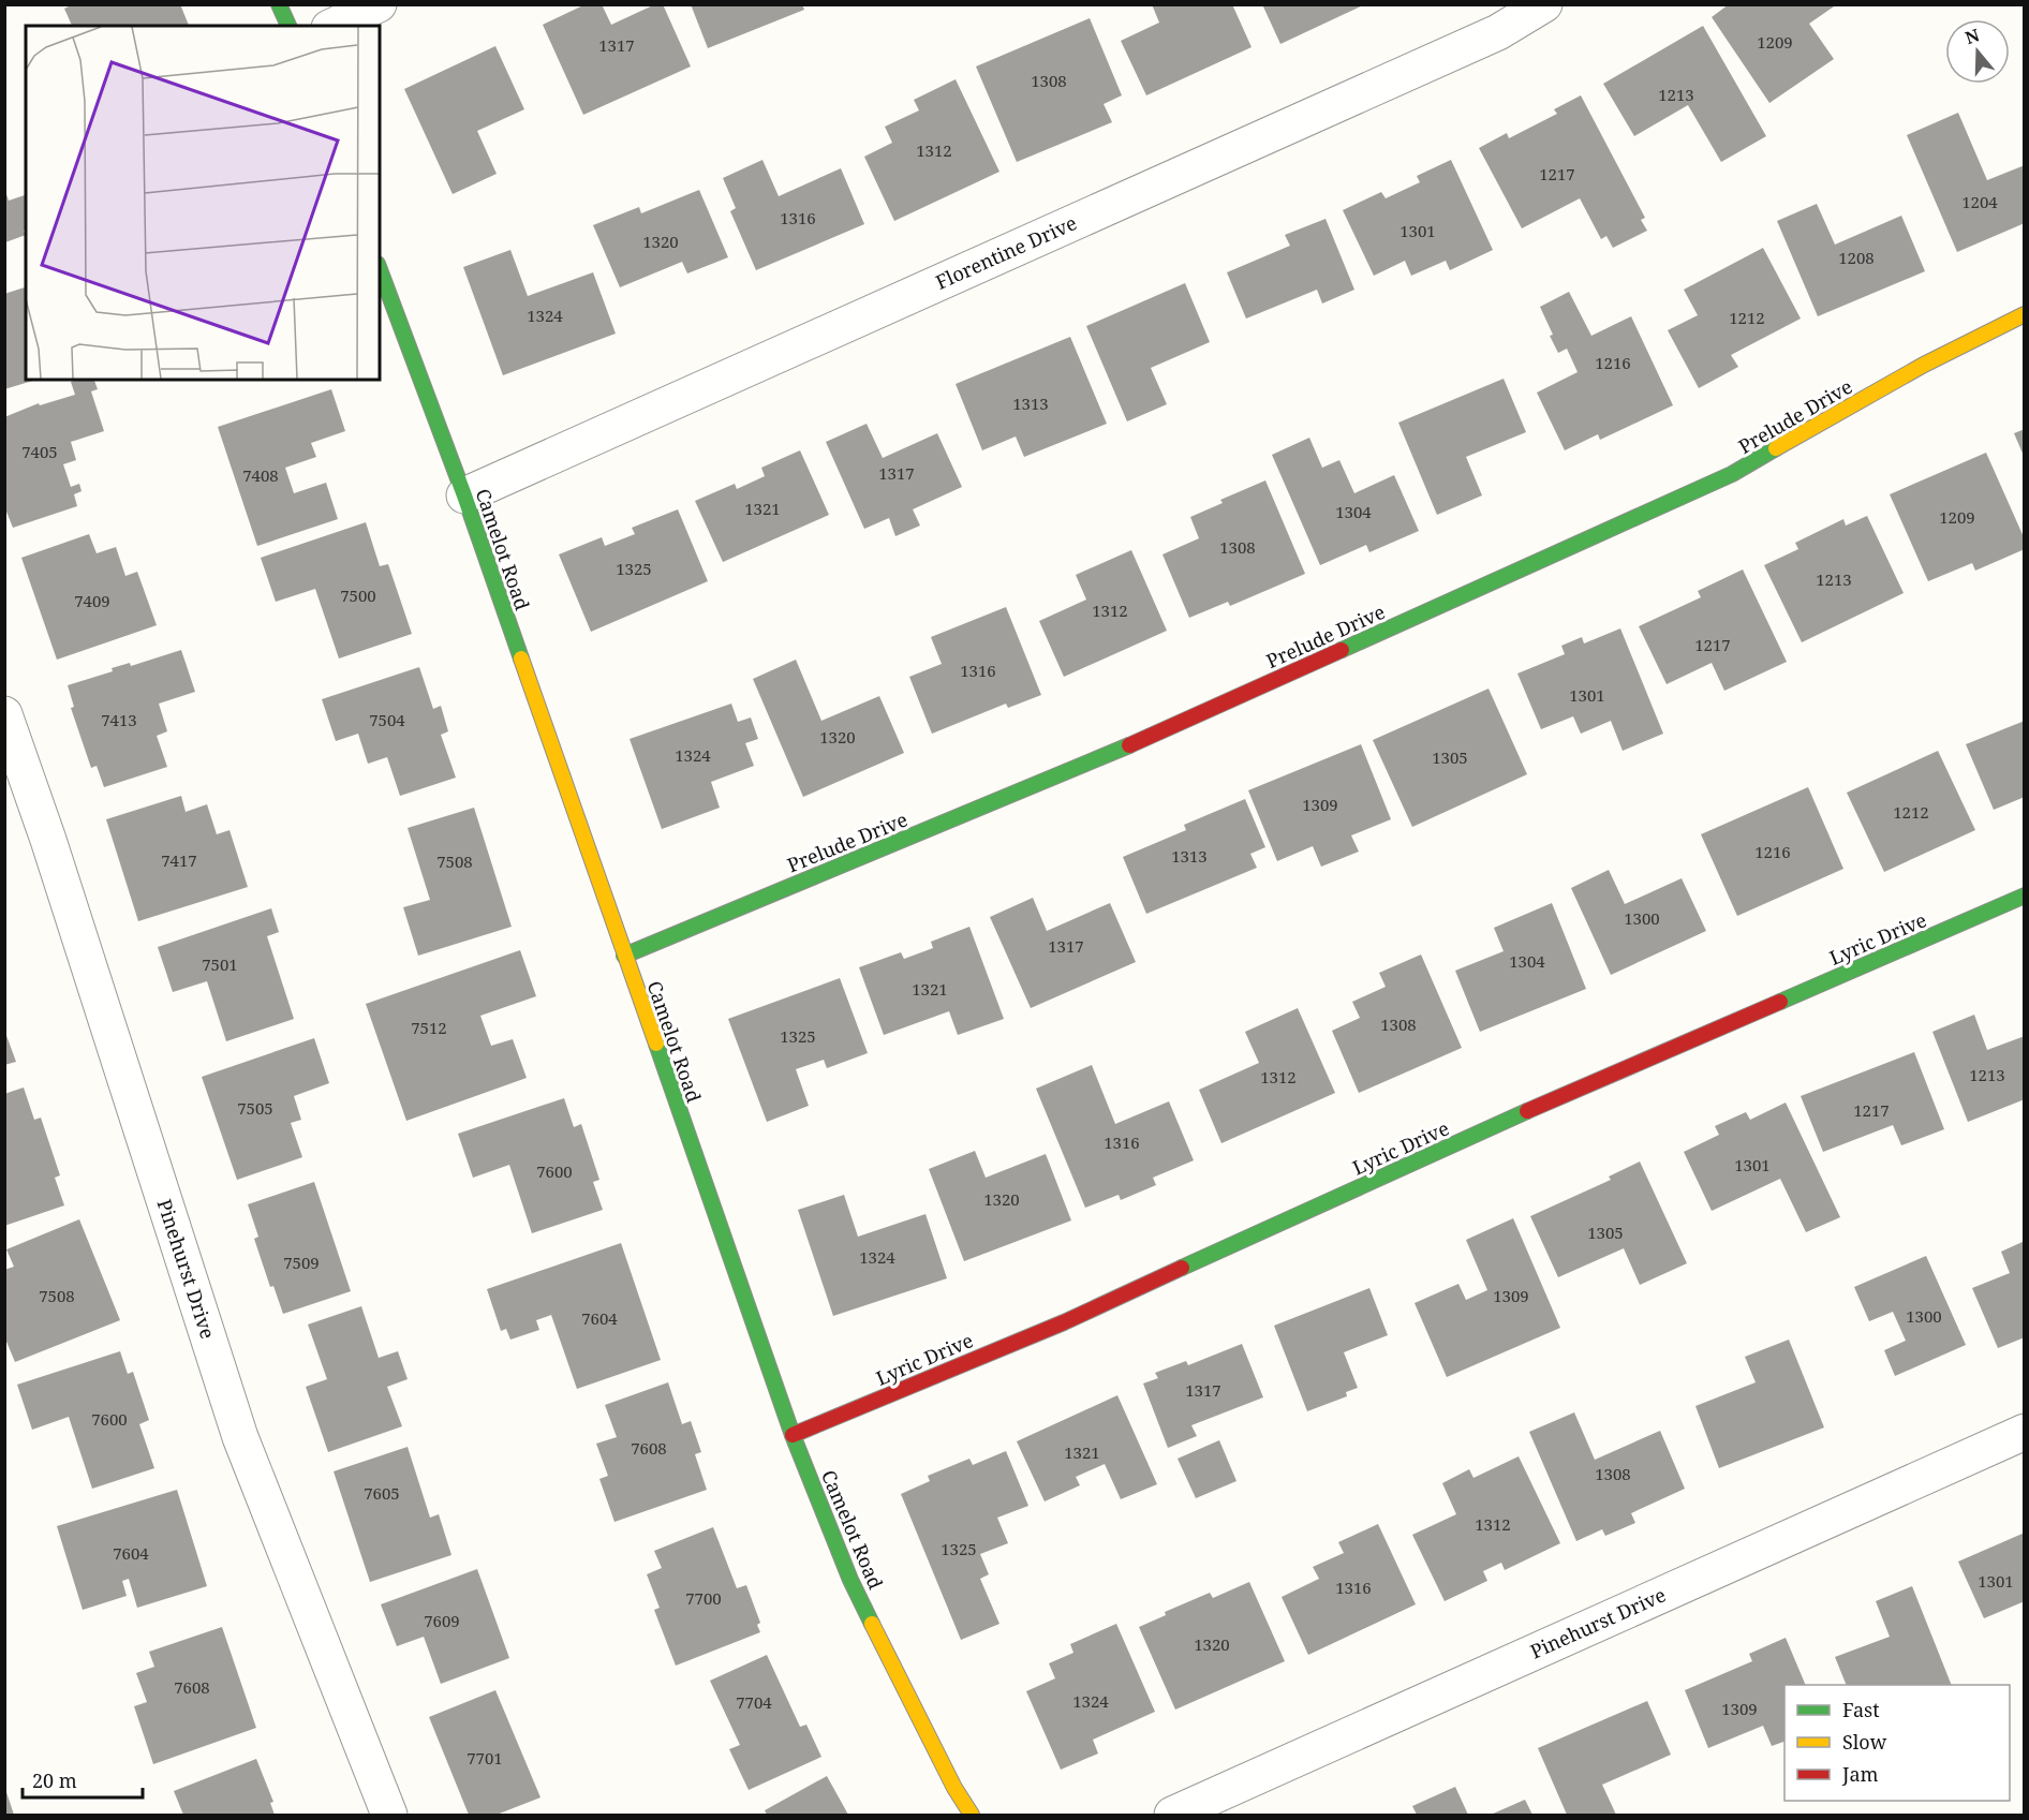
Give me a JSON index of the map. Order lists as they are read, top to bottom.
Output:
{
  "streets": {
    "street": [
      "Florentine Drive",
      "Prelude Drive",
      "Camelot Road",
      "Lyric Drive",
      "Pinehurst Drive"
    ]
  },
  "crossings": [
    ["Florentine Drive", "Camelot Road"],
    ["Prelude Drive", "Camelot Road"],
    ["Camelot Road", "Lyric Drive"]
  ],
  "house_numbers": [
    "1209",
    "1317",
    "1308",
    "1213",
    "1312",
    "1217",
    "1204",
    "1316",
    "1301",
    "1320",
    "1208",
    "1324",
    "1212",
    "1216",
    "1313",
    "7405",
    "1317",
    "7408",
    "1321",
    "1304",
    "1209",
    "1308",
    "1325",
    "1213",
    "7500",
    "7409",
    "1312",
    "1217",
    "1316",
    "1301",
    "7413",
    "7504",
    "1320",
    "1324",
    "1305",
    "1309",
    "1212",
    "1216",
    "1313",
    "7417",
    "7508",
    "1300",
    "1317",
    "1304",
    "7501",
    "1321",
    "1308",
    "7512",
    "1325",
    "1213",
    "1312",
    "7505",
    "1217",
    "1316",
    "1301",
    "7600",
    "1320",
    "1305",
    "1324",
    "7509",
    "7508",
    "1309",
    "1300",
    "7604",
    "1317",
    "7600",
    "7608",
    "1321",
    "1308",
    "7605",
    "1312",
    "1325",
    "7604",
    "1301",
    "1316",
    "7700",
    "7609",
    "1320",
    "7608",
    "1324",
    "7704",
    "1309",
    "7701"
  ],
  "legend": ["Fast", "Slow", "Jam"],
  "scale_bar": "20 m",
  "north": "top"
}
